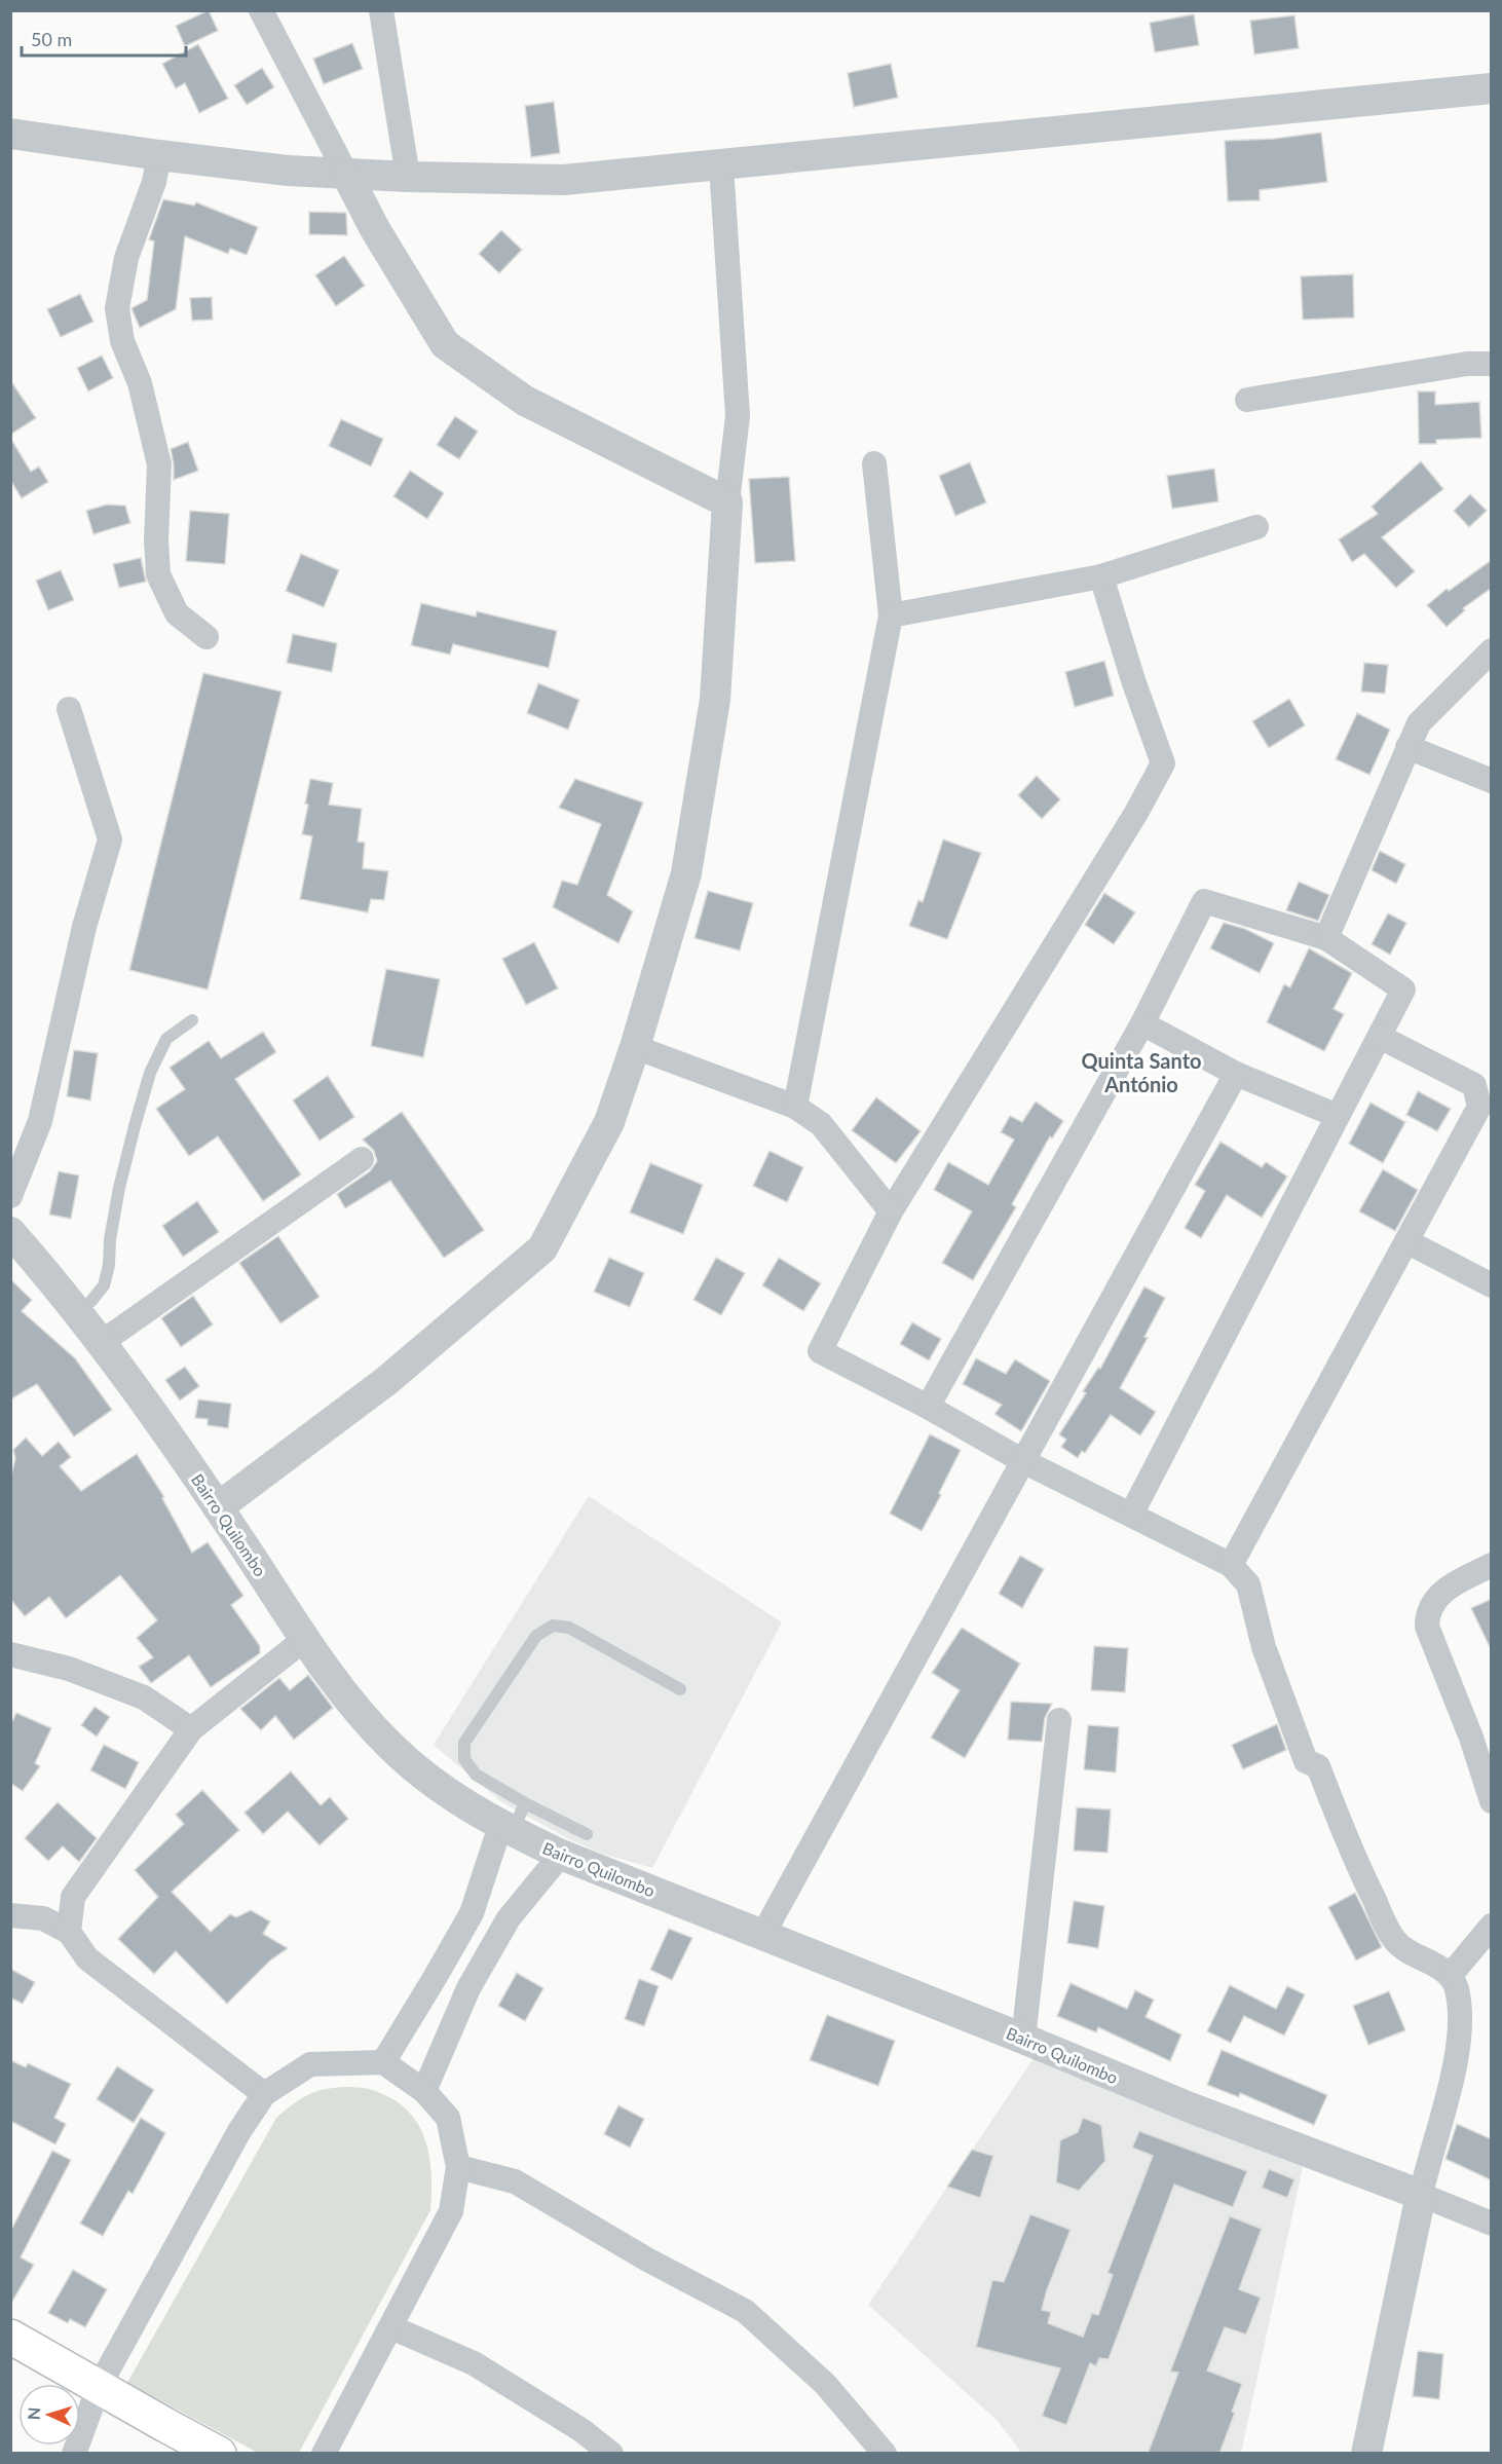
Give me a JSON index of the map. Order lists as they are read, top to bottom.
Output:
{
  "streets": {
    "street": ["Bairro Quilombo"]
  },
  "districts": ["Quinta Santo António"],
  "scale_bar": "50 m",
  "north": "left"
}
